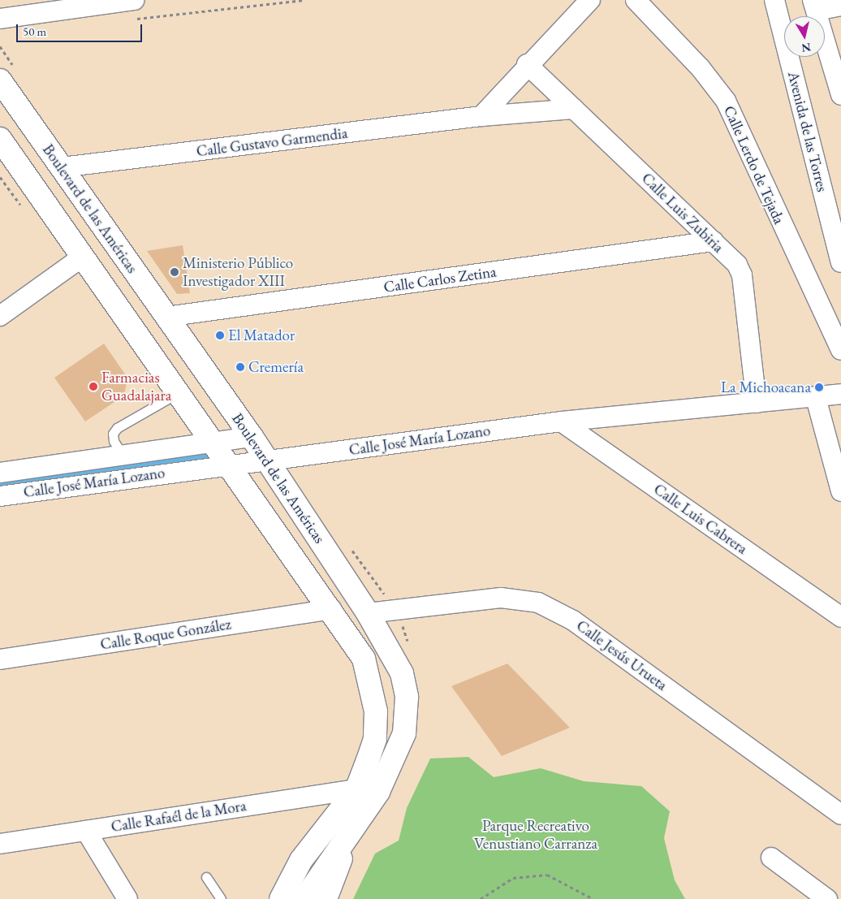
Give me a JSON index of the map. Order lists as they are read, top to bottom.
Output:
{
  "streets": {
    "main road": ["Boulevard de las Américas"],
    "street": [
      "Avenida de las Torres",
      "Calle Gustavo Garmendia",
      "Calle Lerdo de Tejada",
      "Calle Luis Zubiria",
      "Calle Carlos Zetina",
      "Calle José María Lozano",
      "Calle Luis Cabrera",
      "Calle Roque González",
      "Calle Jesús Urueta",
      "Calle Rafaél de la Mora"
    ]
  },
  "crossings": [
    ["Calle Gustavo Garmendia", "Boulevard de las Américas"],
    ["Calle Gustavo Garmendia", "Calle Luis Zubiria"],
    ["Boulevard de las Américas", "Calle Carlos Zetina"],
    ["Boulevard de las Américas", "Calle José María Lozano"],
    ["Boulevard de las Américas", "Calle Roque González"],
    ["Boulevard de las Américas", "Calle Jesús Urueta"],
    ["Boulevard de las Américas", "Calle Rafaél de la Mora"],
    ["Calle Luis Zubiria", "Calle Carlos Zetina"],
    ["Calle Luis Zubiria", "Calle José María Lozano"],
    ["Calle José María Lozano", "Calle Luis Cabrera"]
  ],
  "parks": ["Parque Recreativo Venustiano Carranza"],
  "places": [
    "Ministerio Público Investigador XIII",
    "El Matador",
    "Cremería",
    "Farmacias Guadalajara",
    "La Michoacana"
  ],
  "scale_bar": "50 m",
  "north": "bottom"
}
